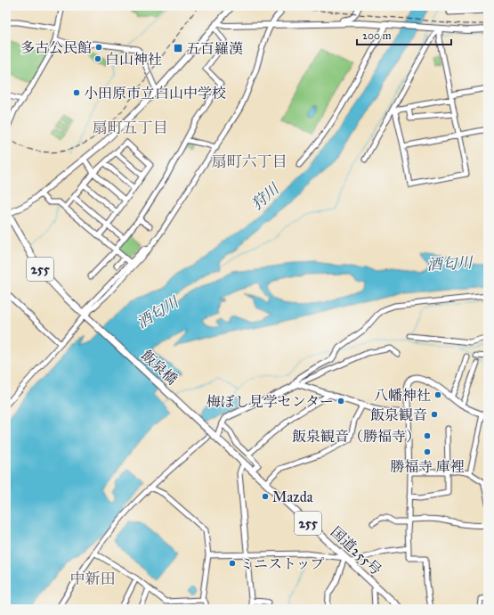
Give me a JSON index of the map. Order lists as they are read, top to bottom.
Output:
{
  "streets": {
    "highway": ["255", "飯泉橋", "国道255号"]
  },
  "crossings": [
    ["255", "飯泉橋"],
    ["飯泉橋", "国道255号"]
  ],
  "districts": ["扇町五丁目", "扇町六丁目", "中新田"],
  "water": ["狩川", "酒匂川"],
  "places": {
    "other": [
      "多古公民館",
      "白山神社",
      "小田原市立白山中学校",
      "八幡神社",
      "梅ぼし見学センター",
      "飯泉観音",
      "飯泉観音（勝福寺）",
      "勝福寺 庫裡",
      "Mazda",
      "ミニストップ"
    ],
    "transit": ["五百羅漢"]
  },
  "scale_bar": "200 m"
}
